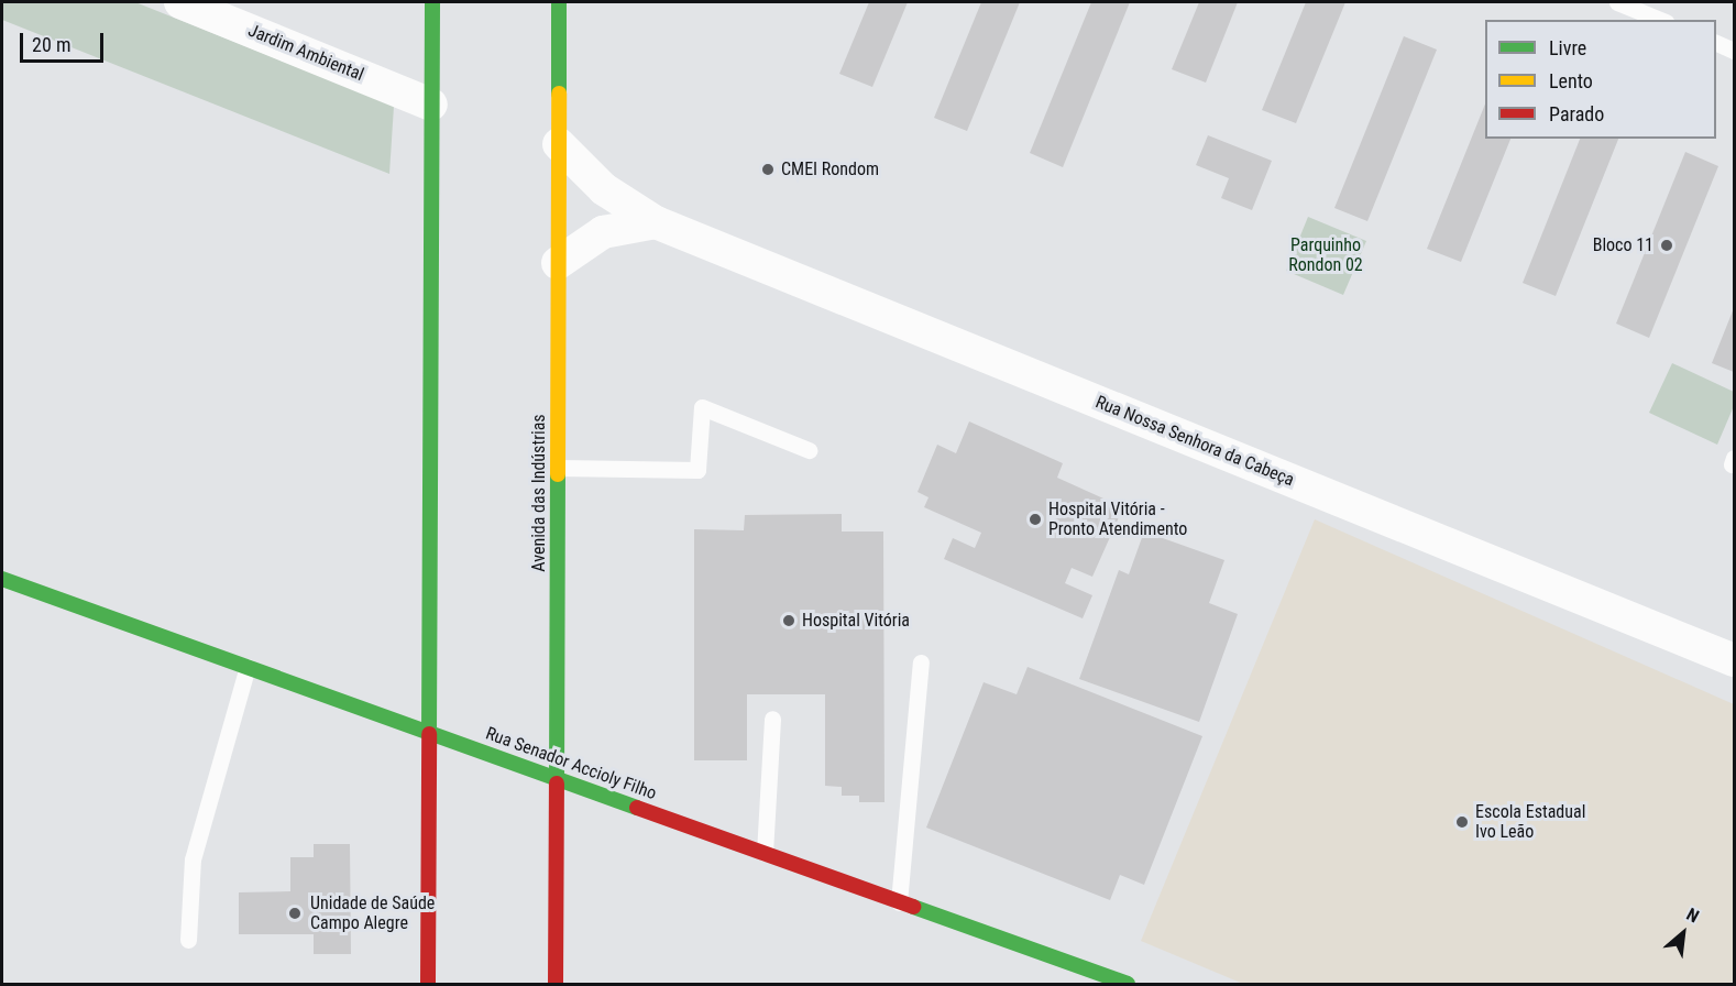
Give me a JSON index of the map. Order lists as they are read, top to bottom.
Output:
{
  "streets": {
    "main road": ["Avenida das Indústrias", "Rua Senador Accioly Filho"],
    "street": ["Jardim Ambiental", "Rua Nossa Senhora da Cabeça"]
  },
  "crossings": [
    ["Rua Nossa Senhora da Cabeça", "Avenida das Indústrias"],
    ["Avenida das Indústrias", "Rua Senador Accioly Filho"]
  ],
  "parks": ["Parquinho Rondon 02"],
  "places": [
    "CMEI Rondom",
    "Bloco 11",
    "Hospital Vitória - Pronto Atendimento",
    "Hospital Vitória",
    "Escola Estadual Ivo Leão",
    "Unidade de Saúde Campo Alegre"
  ],
  "legend": ["Livre", "Lento", "Parado"],
  "scale_bar": "20 m",
  "north": "top right"
}
